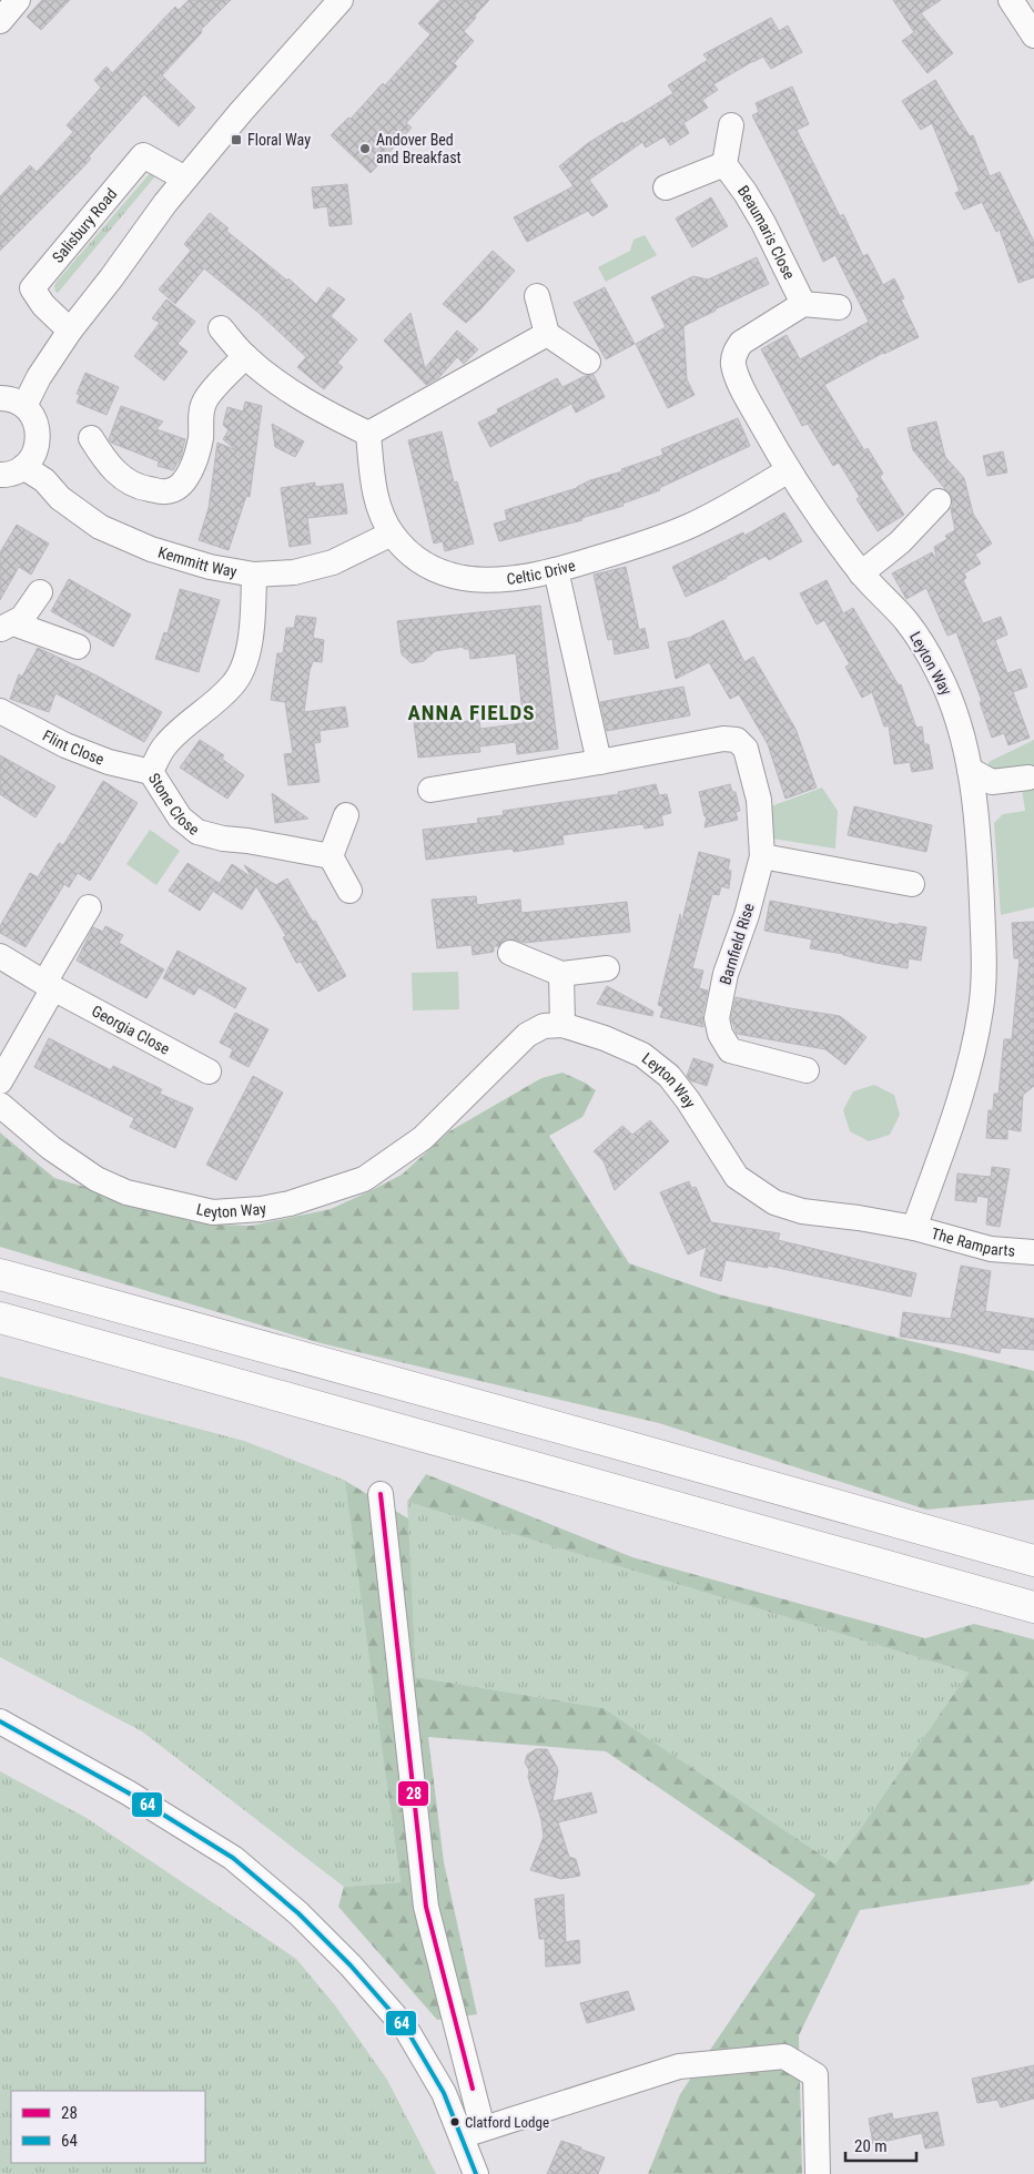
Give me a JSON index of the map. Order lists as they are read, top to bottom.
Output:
{
  "streets": {
    "street": [
      "Salisbury Road",
      "Beaumaris Close",
      "Kemmitt Way",
      "Celtic Drive",
      "Leyton Way",
      "Flint Close",
      "Stone Close",
      "Barnfield Rise",
      "Georgia Close",
      "The Ramparts"
    ]
  },
  "crossings": [
    ["Kemmitt Way", "Celtic Drive"],
    ["Kemmitt Way", "Stone Close"],
    ["Celtic Drive", "Leyton Way"],
    ["Leyton Way", "The Ramparts"],
    ["Flint Close", "Stone Close"]
  ],
  "districts": ["ANNA FIELDS"],
  "places": {
    "transit": ["Floral Way"],
    "other": ["Andover Bed and Breakfast", "Clatford Lodge"]
  },
  "lines": ["transit line 28", "transit line 64"],
  "legend": ["28", "64"],
  "scale_bar": "20 m"
}
